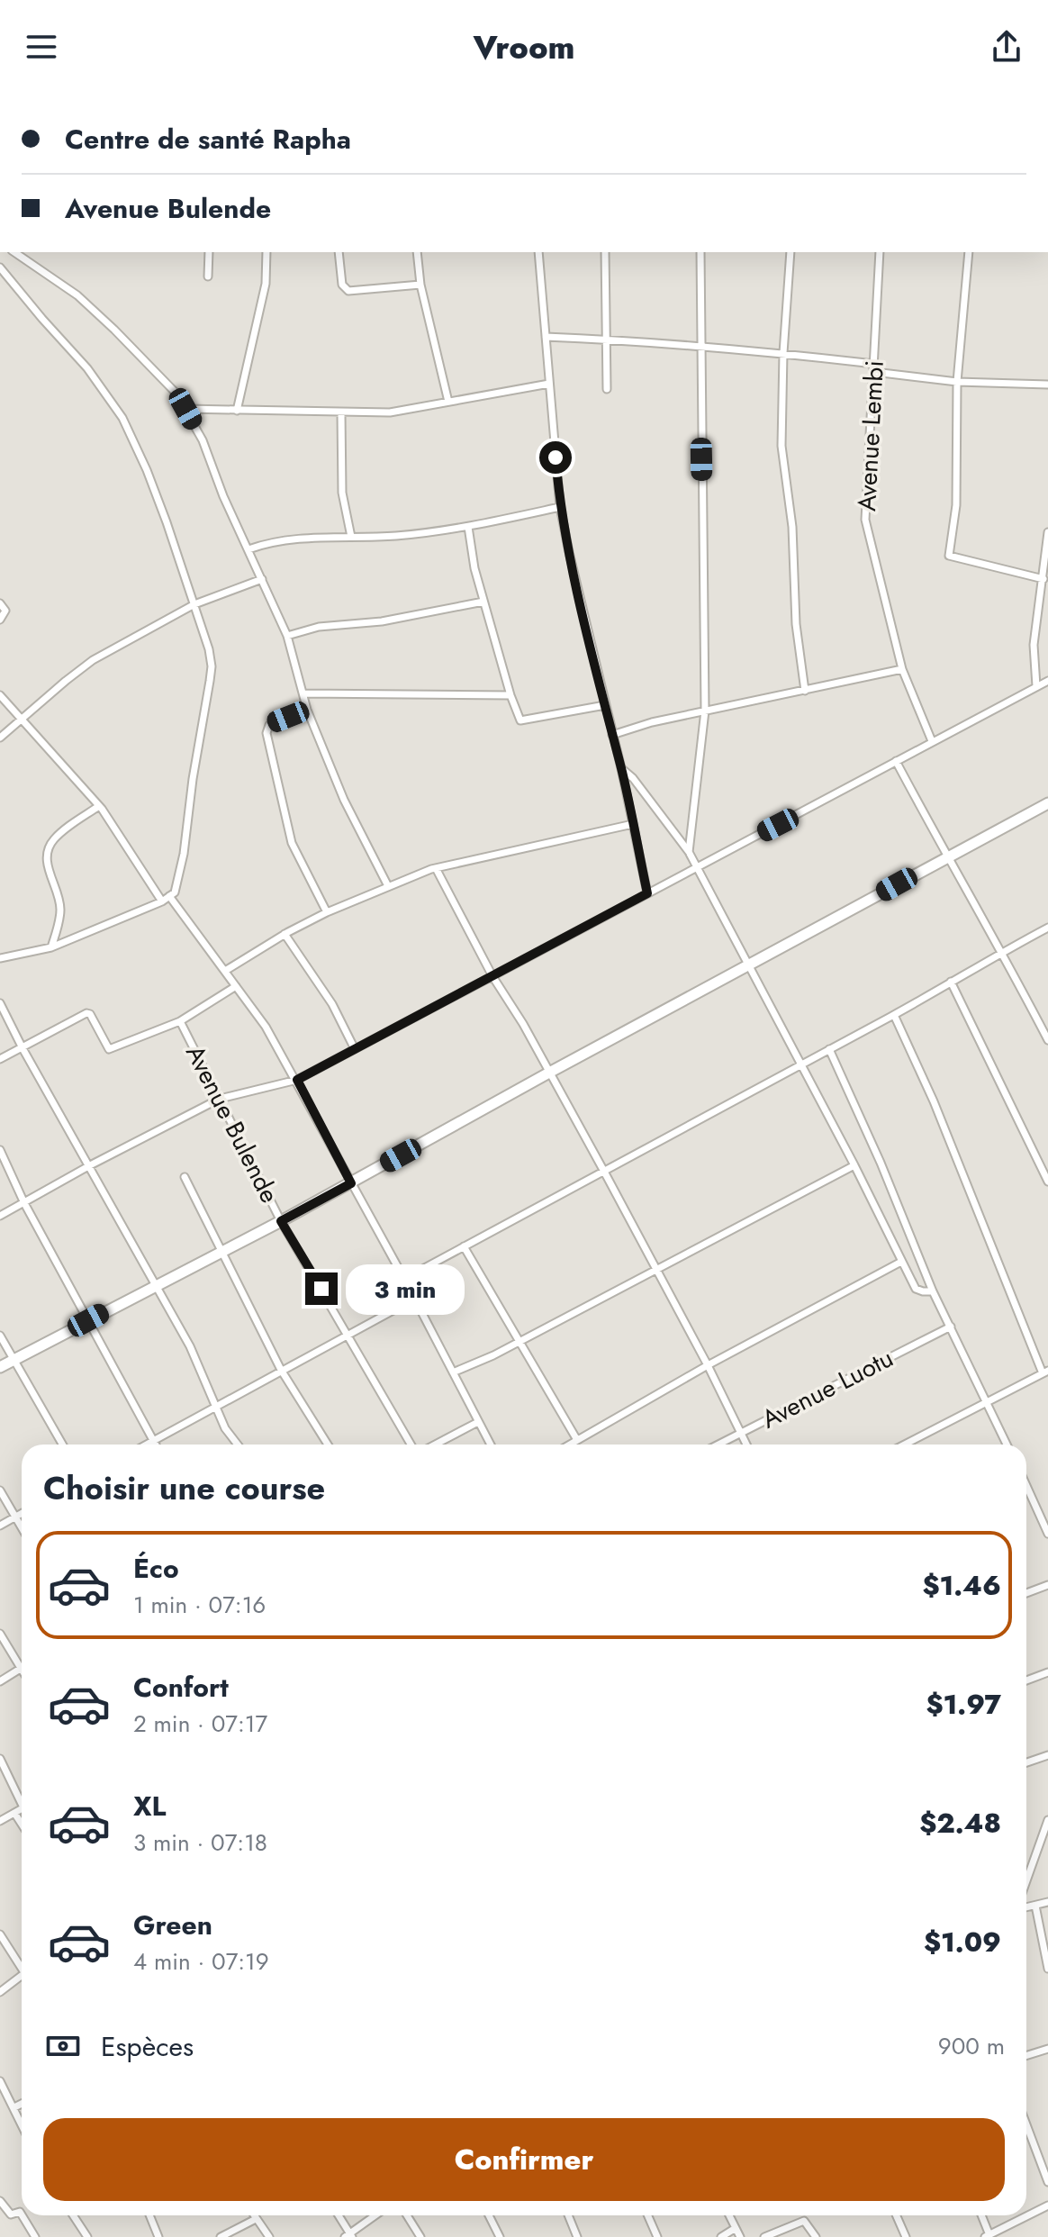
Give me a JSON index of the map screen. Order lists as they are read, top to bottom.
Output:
{
  "streets": {
    "street": ["Avenue Lembi", "Avenue Bulende", "Avenue Luotu"]
  },
  "page": {
    "header": "Vroom",
    "banner": ["Centre de santé Rapha", "Avenue Bulende"],
    "bubble": "3 min",
    "heading": "Choisir une course",
    "list": [
      {
        "name": "Éco",
        "note": "1 min · 07:16",
        "value": "$1.46"
      },
      {
        "name": "Confort",
        "note": "2 min · 07:17",
        "value": "$1.97"
      },
      {
        "name": "XL",
        "note": "3 min · 07:18",
        "value": "$2.48"
      },
      {
        "name": "Green",
        "note": "4 min · 07:19",
        "value": "$1.09"
      }
    ],
    "pay": ["Espèces", "900 m"],
    "buttons": "Confirmer"
  }
}
